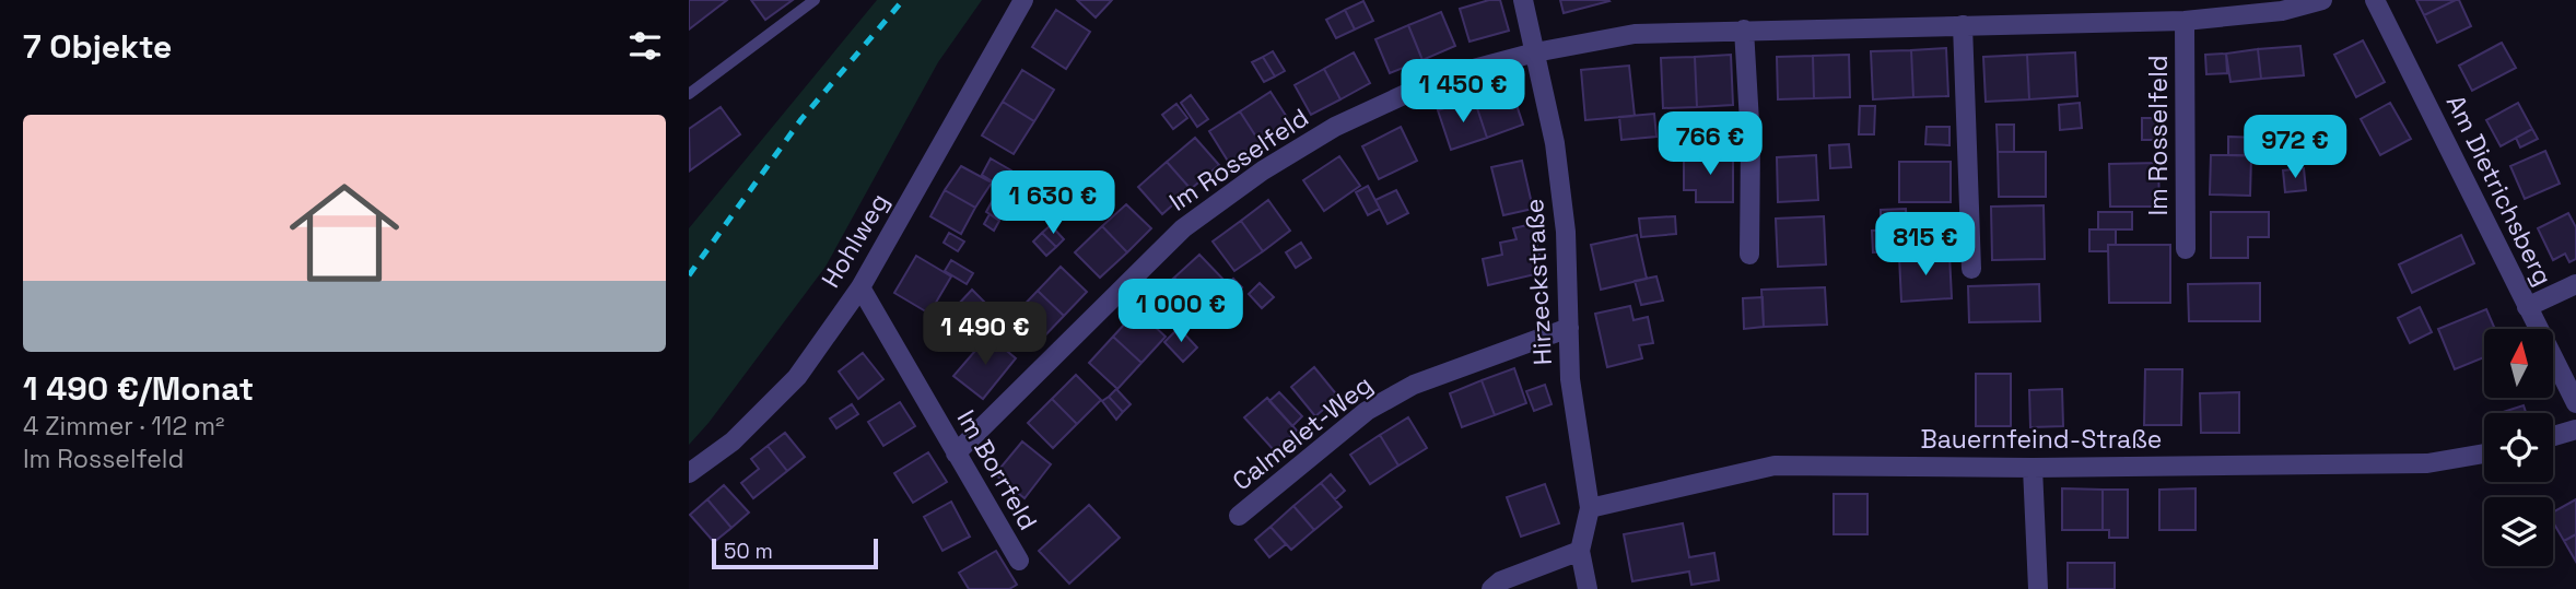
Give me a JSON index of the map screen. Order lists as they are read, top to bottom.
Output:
{
  "streets": {
    "street": [
      "Im Rosselfeld",
      "Am Dietrichsberg",
      "Hohlweg",
      "Hirzeckstraße",
      "Calmelet-Weg",
      "Bauernfeind-Straße",
      "Im Borrfeld"
    ]
  },
  "crossings": [
    ["Im Rosselfeld", "Hirzeckstraße"],
    ["Im Rosselfeld", "Im Borrfeld"],
    ["Hohlweg", "Im Borrfeld"],
    ["Hirzeckstraße", "Calmelet-Weg"],
    ["Hirzeckstraße", "Bauernfeind-Straße"]
  ],
  "scale_bar": "50 m",
  "north": "top",
  "page": {
    "heading": "7 Objekte",
    "price": [
      "1 450 €",
      "766 €",
      "972 €",
      "1 630 €",
      "815 €",
      "1 000 €",
      "1 490 €"
    ],
    "list": [
      {
        "name": "1 490 €/Monat",
        "note": "4 Zimmer · 112 m² · Im Rosselfeld"
      }
    ],
    "scale": "50 m"
  }
}
